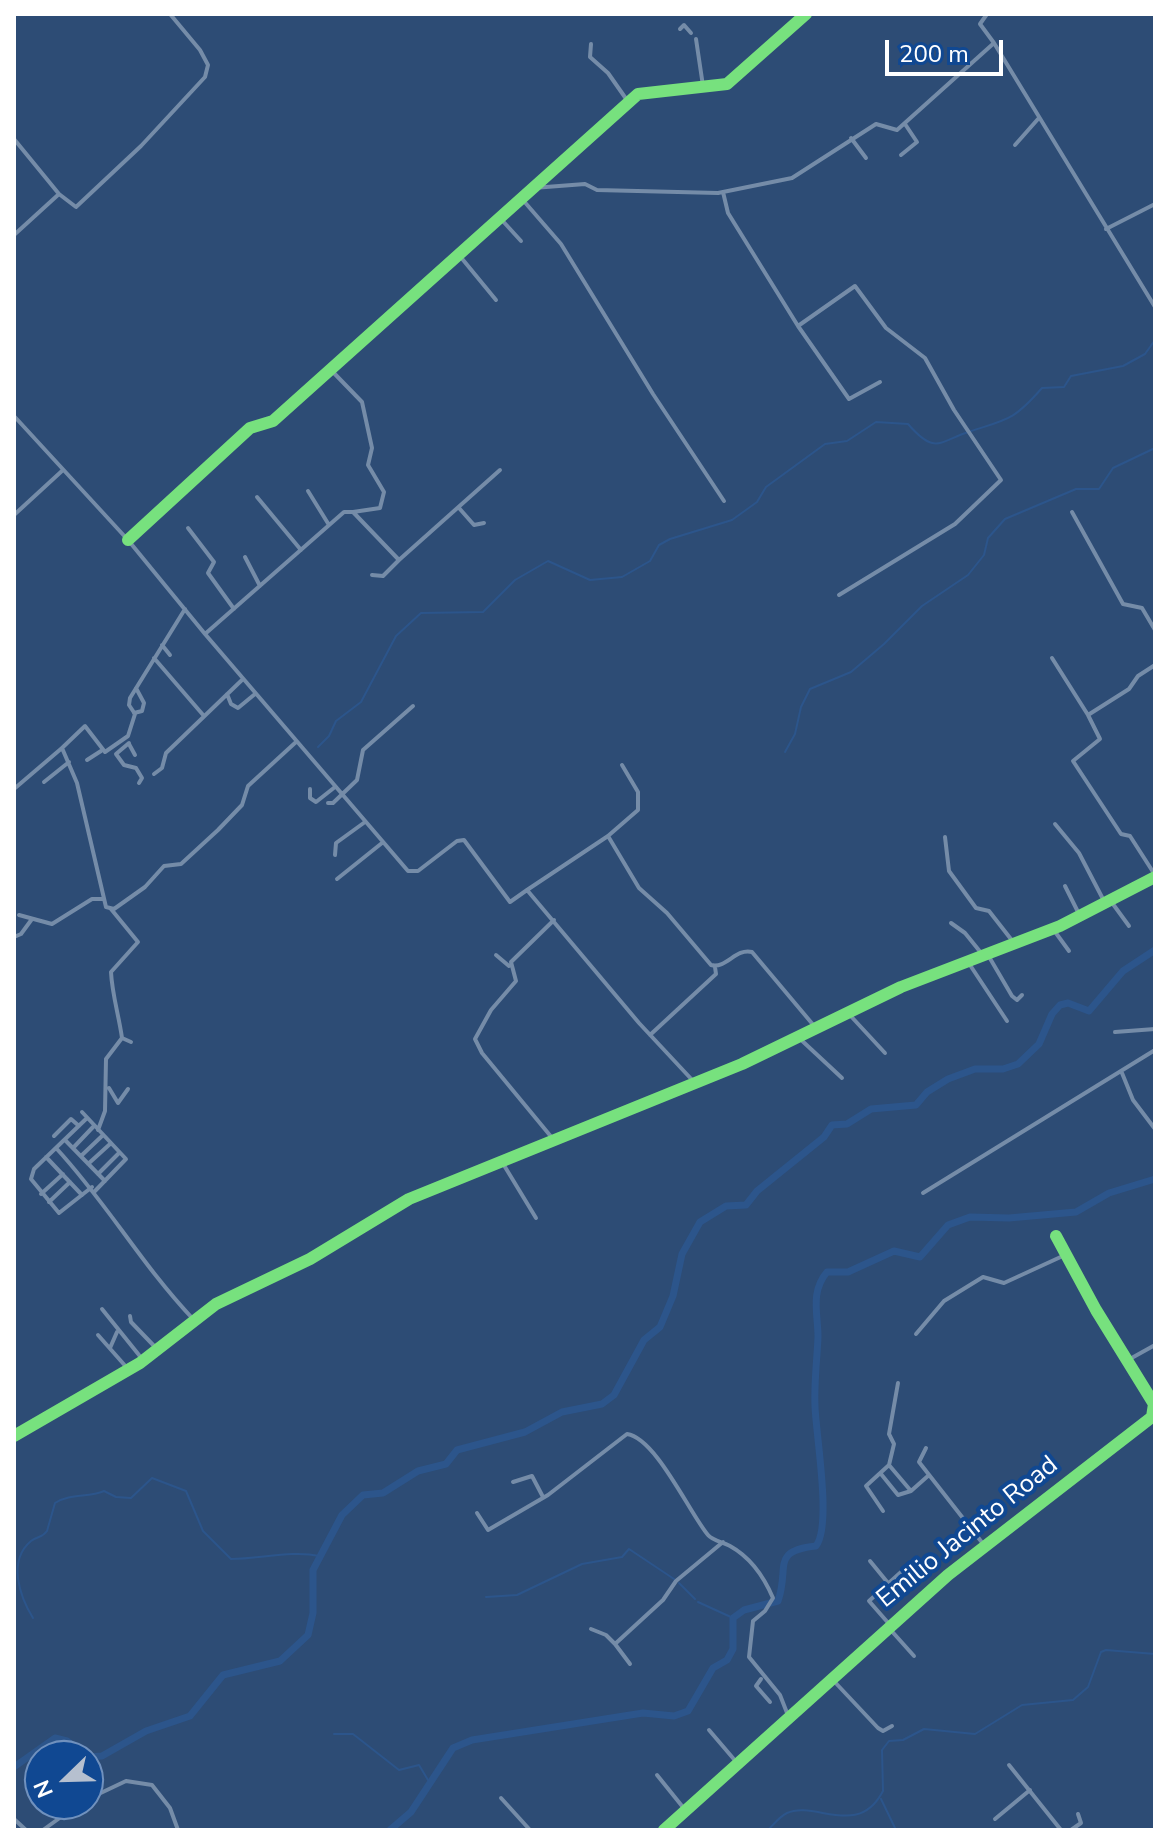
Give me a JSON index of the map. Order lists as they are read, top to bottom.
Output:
{
  "streets": {
    "street": ["Emilio Jacinto Road"]
  },
  "scale_bar": "200 m",
  "north": "bottom left"
}
